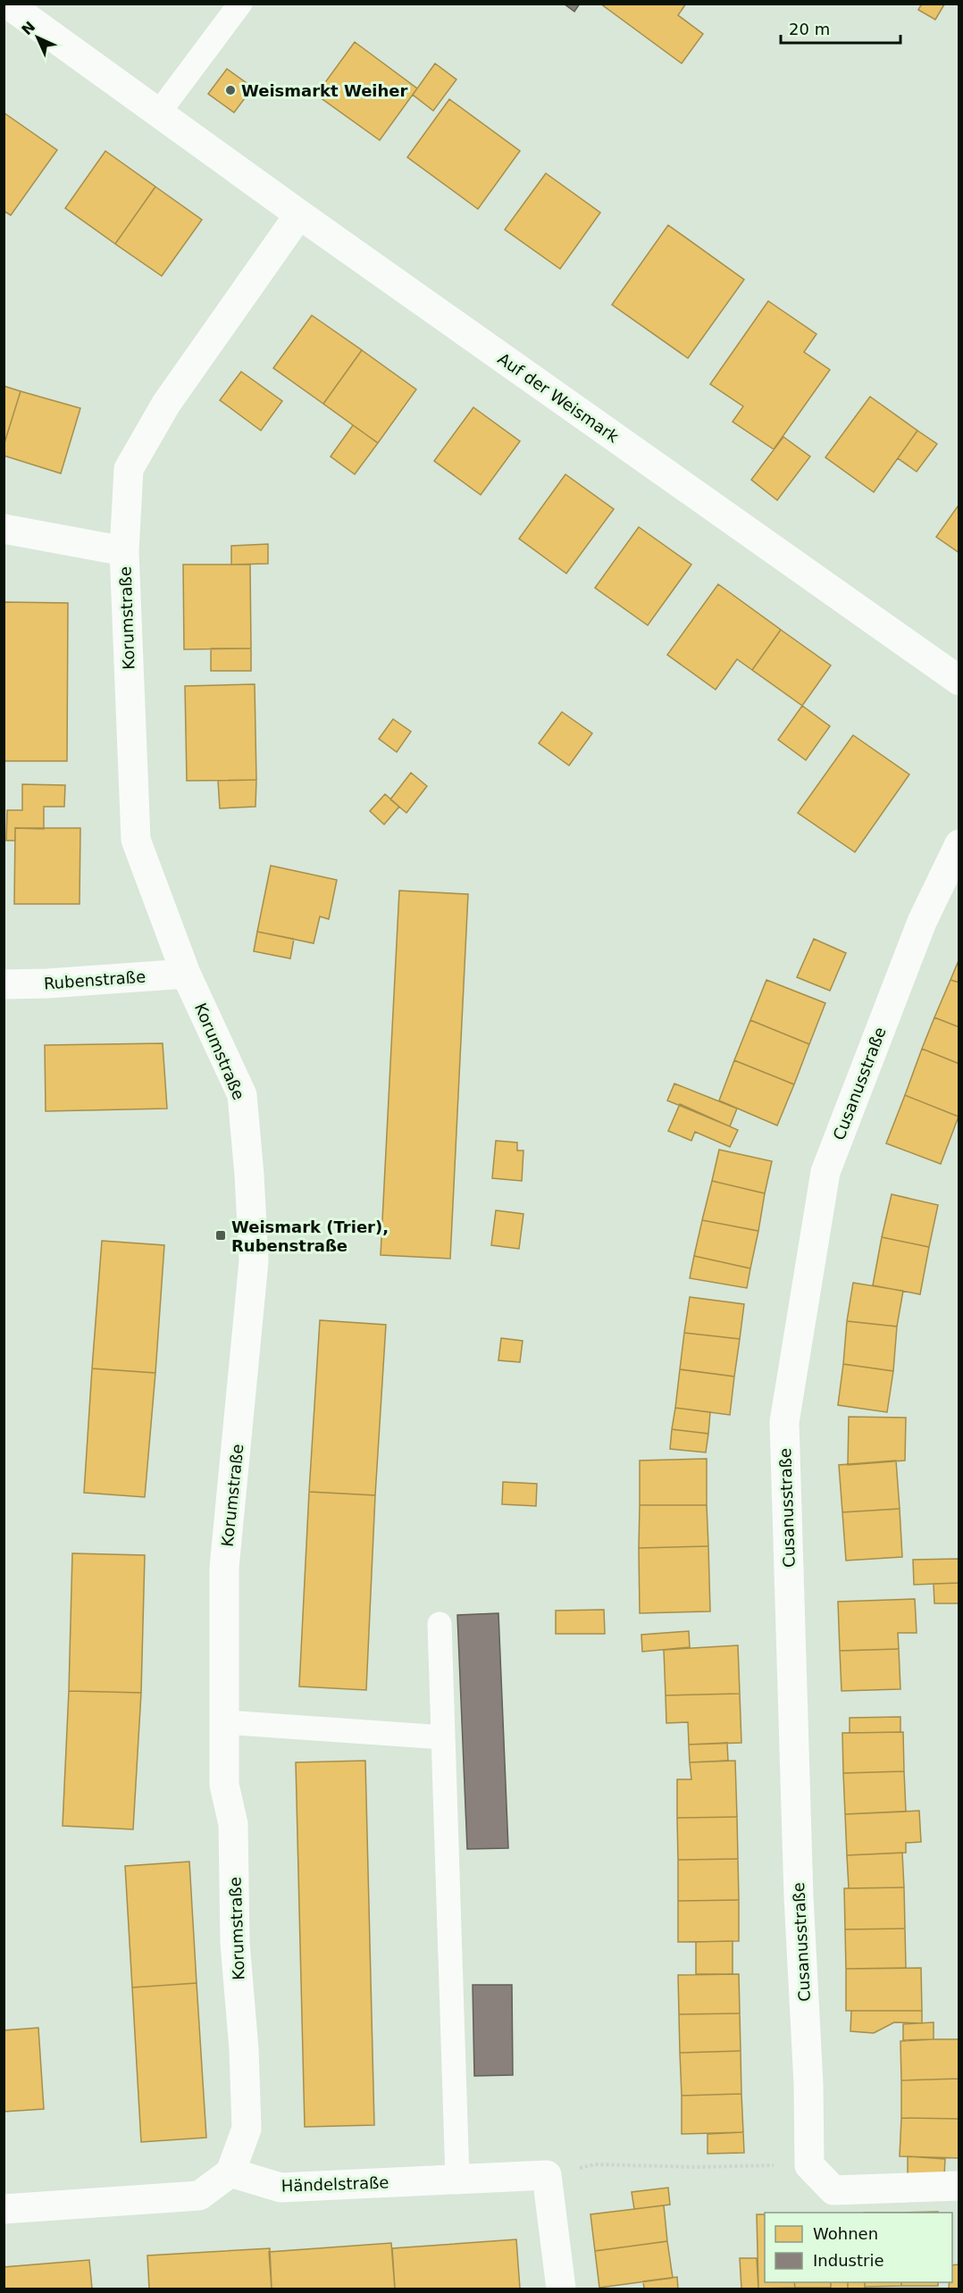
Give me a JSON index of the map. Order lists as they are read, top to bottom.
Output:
{
  "streets": {
    "street": [
      "Auf der Weismark",
      "Korumstraße",
      "Rubenstraße",
      "Cusanusstraße",
      "Händelstraße"
    ]
  },
  "crossings": [
    ["Auf der Weismark", "Korumstraße"],
    ["Korumstraße", "Rubenstraße"],
    ["Korumstraße", "Händelstraße"]
  ],
  "places": {
    "other": ["Weismarkt Weiher"],
    "transit": ["Weismark (Trier), Rubenstraße"]
  },
  "legend": ["Wohnen", "Industrie"],
  "scale_bar": "20 m",
  "north": "top left"
}
